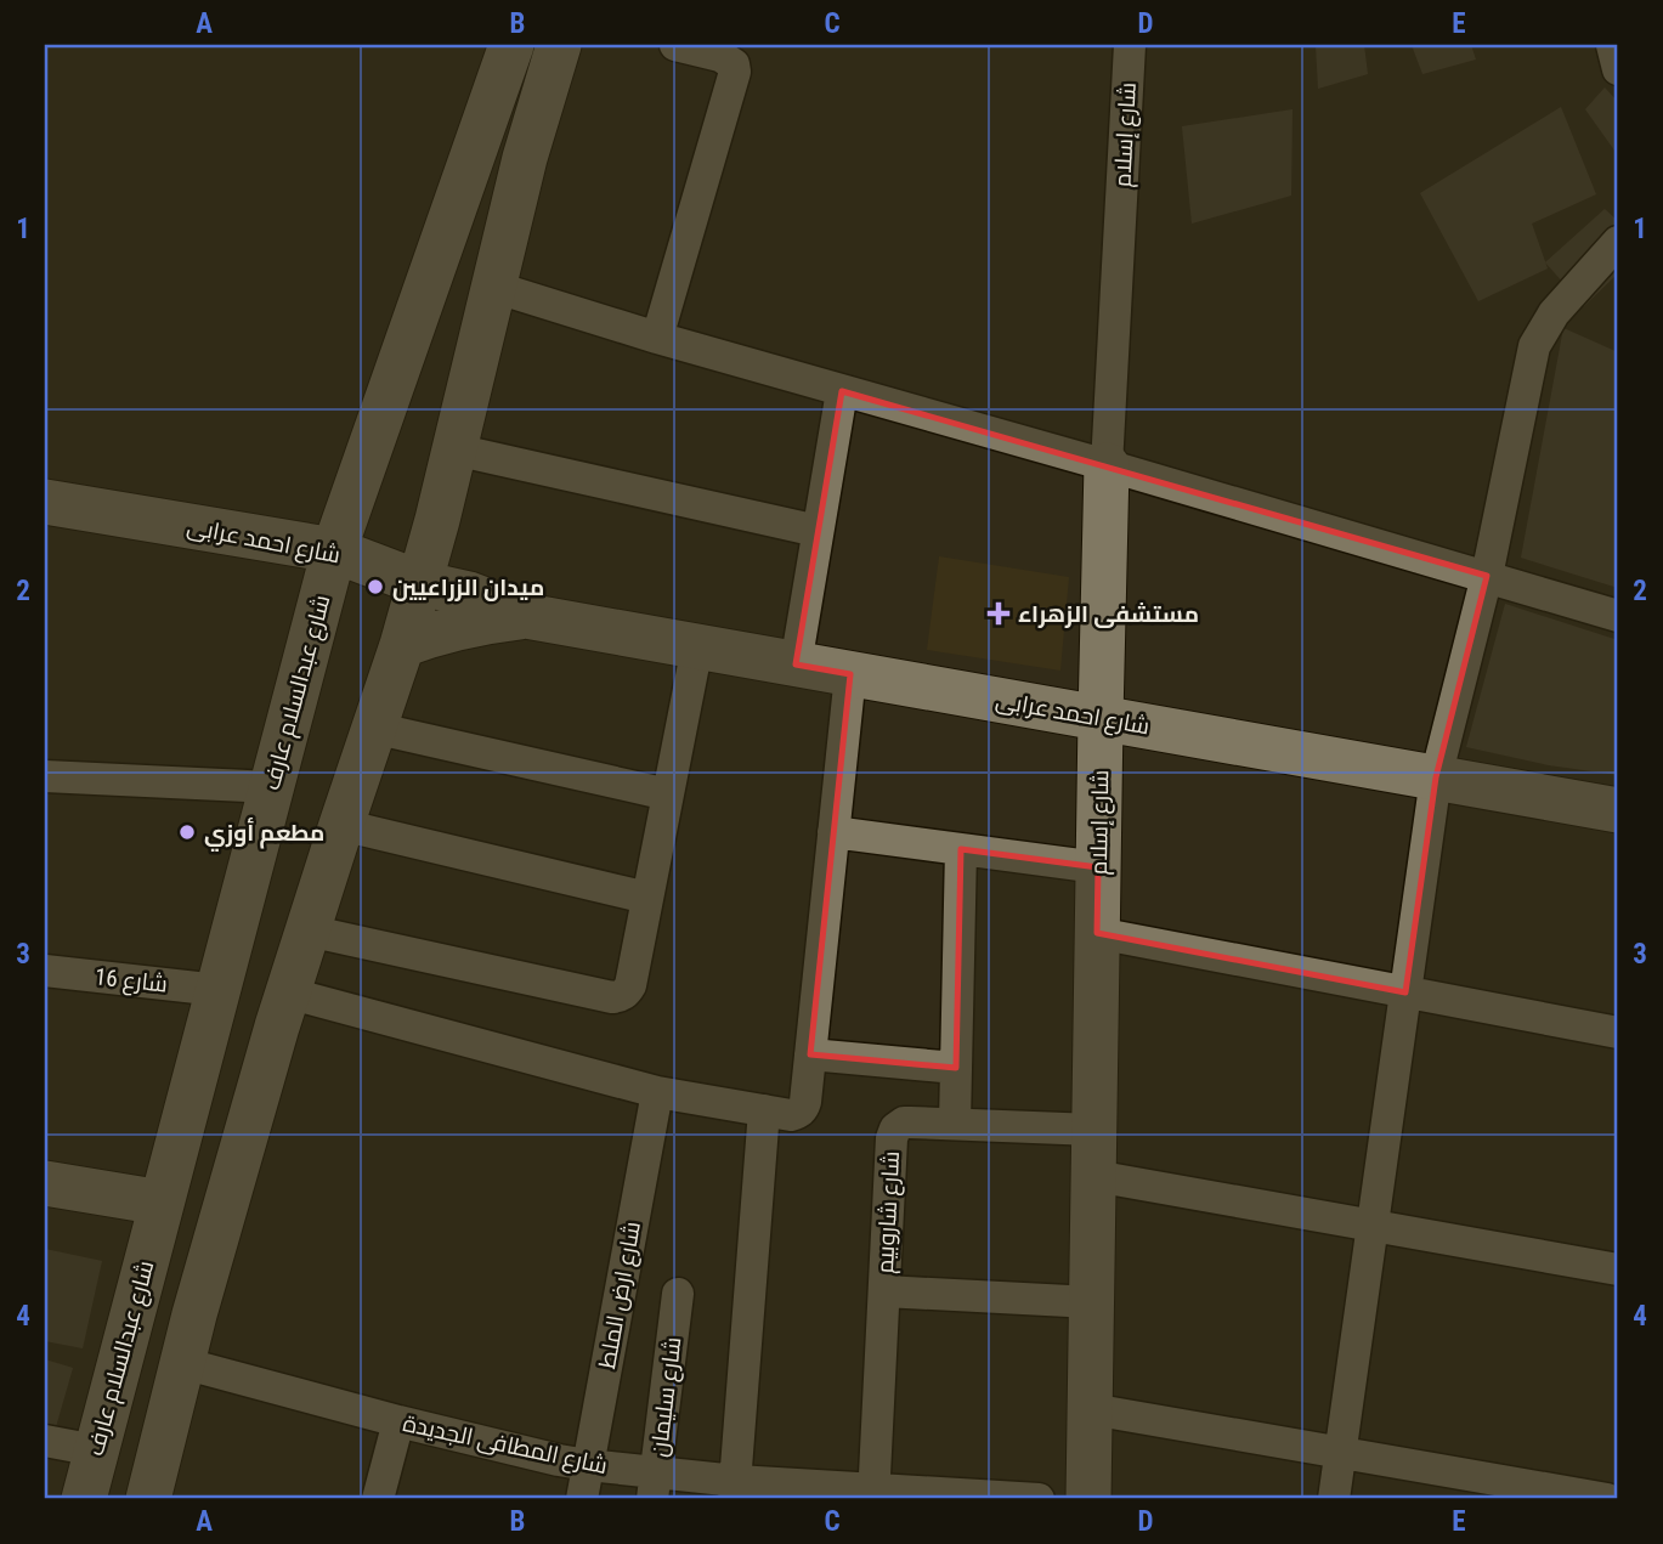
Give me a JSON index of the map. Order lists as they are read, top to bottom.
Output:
{
  "streets": {
    "main road": ["شارع إسلام", "شارع احمد عرابى", "شارع عبدالسلام عارف"],
    "street": [
      "شارع 16",
      "شارع شاروبيم",
      "شارع ارض الملط",
      "شارع سليمان",
      "شارع المطافى الجديدة"
    ]
  },
  "crossings": [
    ["شارع إسلام", "شارع احمد عرابى"],
    ["شارع إسلام", "شارع شاروبيم"],
    ["شارع احمد عرابى", "شارع عبدالسلام عارف"],
    ["شارع عبدالسلام عارف", "شارع 16"],
    ["شارع شاروبيم", "شارع المطافى الجديدة"],
    ["شارع ارض الملط", "شارع المطافى الجديدة"],
    ["شارع سليمان", "شارع المطافى الجديدة"]
  ],
  "places": {
    "other": ["ميدان الزراعيين", "مطعم أوزي"],
    "health": ["مستشفى الزهراء"]
  },
  "grid": {
    "columns": [
      "A",
      "B",
      "C",
      "D",
      "E"
    ],
    "rows": [
      "1",
      "2",
      "3",
      "4"
    ]
  }
}
